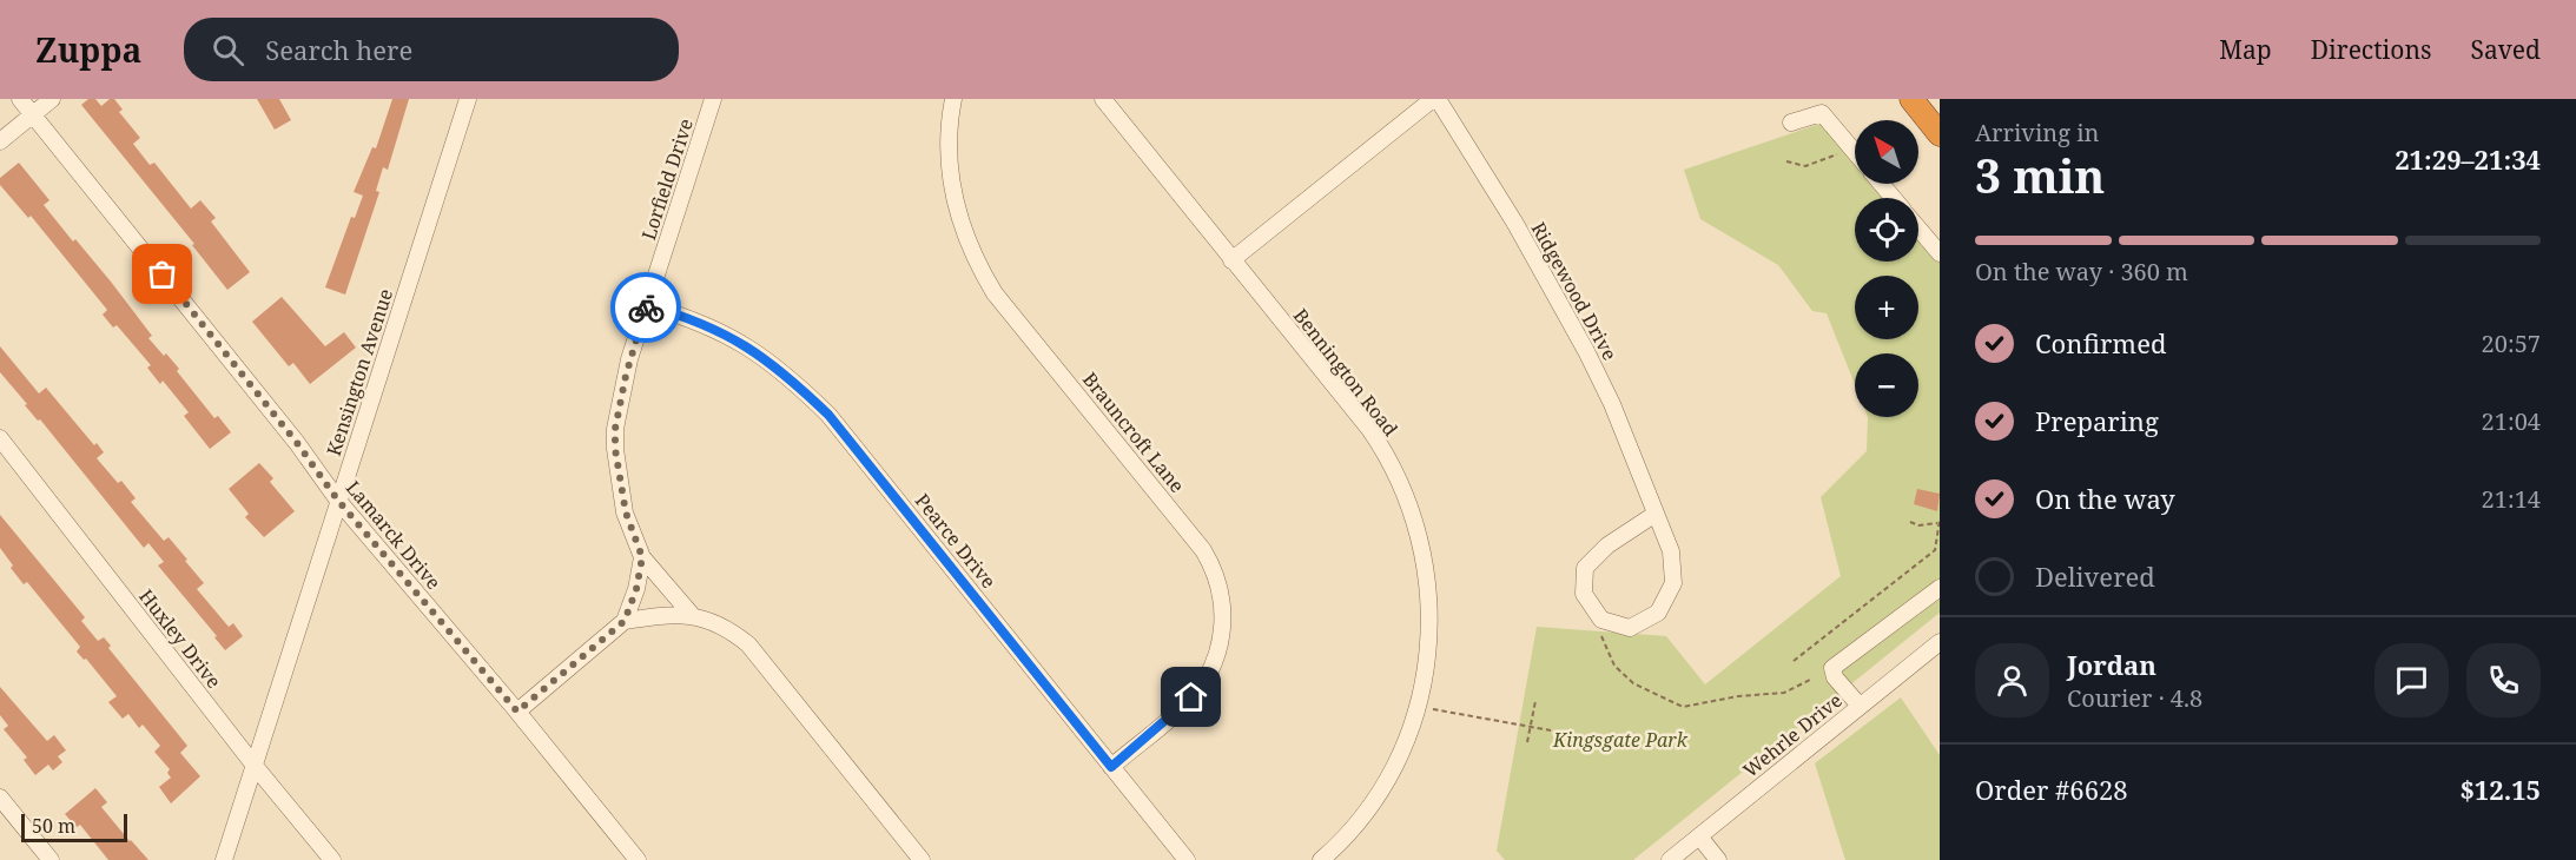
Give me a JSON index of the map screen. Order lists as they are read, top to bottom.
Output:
{
  "streets": {
    "street": [
      "Lorfield Drive",
      "Ridgewood Drive",
      "Kensington Avenue",
      "Bennington Road",
      "Brauncroft Lane",
      "Lamarck Drive",
      "Pearce Drive",
      "Huxley Drive",
      "Wehrle Drive"
    ]
  },
  "crossings": [
    ["Lorfield Drive", "Pearce Drive"],
    ["Kensington Avenue", "Lamarck Drive"],
    ["Kensington Avenue", "Huxley Drive"],
    ["Brauncroft Lane", "Pearce Drive"]
  ],
  "parks": ["Kingsgate Park"],
  "scale_bar": "50 m",
  "north": "top left",
  "page": {
    "header": "Zuppa",
    "search": "Search here",
    "nav": ["Map", "Directions", "Saved"],
    "heading": ["3 min", "Arriving in", "21:29–21:34"],
    "panel": [
      "Jordan",
      "Courier · 4.8",
      "Order #6628",
      "$12.15"
    ],
    "map_buttons": ["+", "−"],
    "bar": "On the way · 360 m",
    "list": [
      ["Confirmed", "20:57"],
      ["Preparing", "21:04"],
      ["On the way", "21:14"],
      "Delivered"
    ],
    "scale": "50 m"
  }
}
